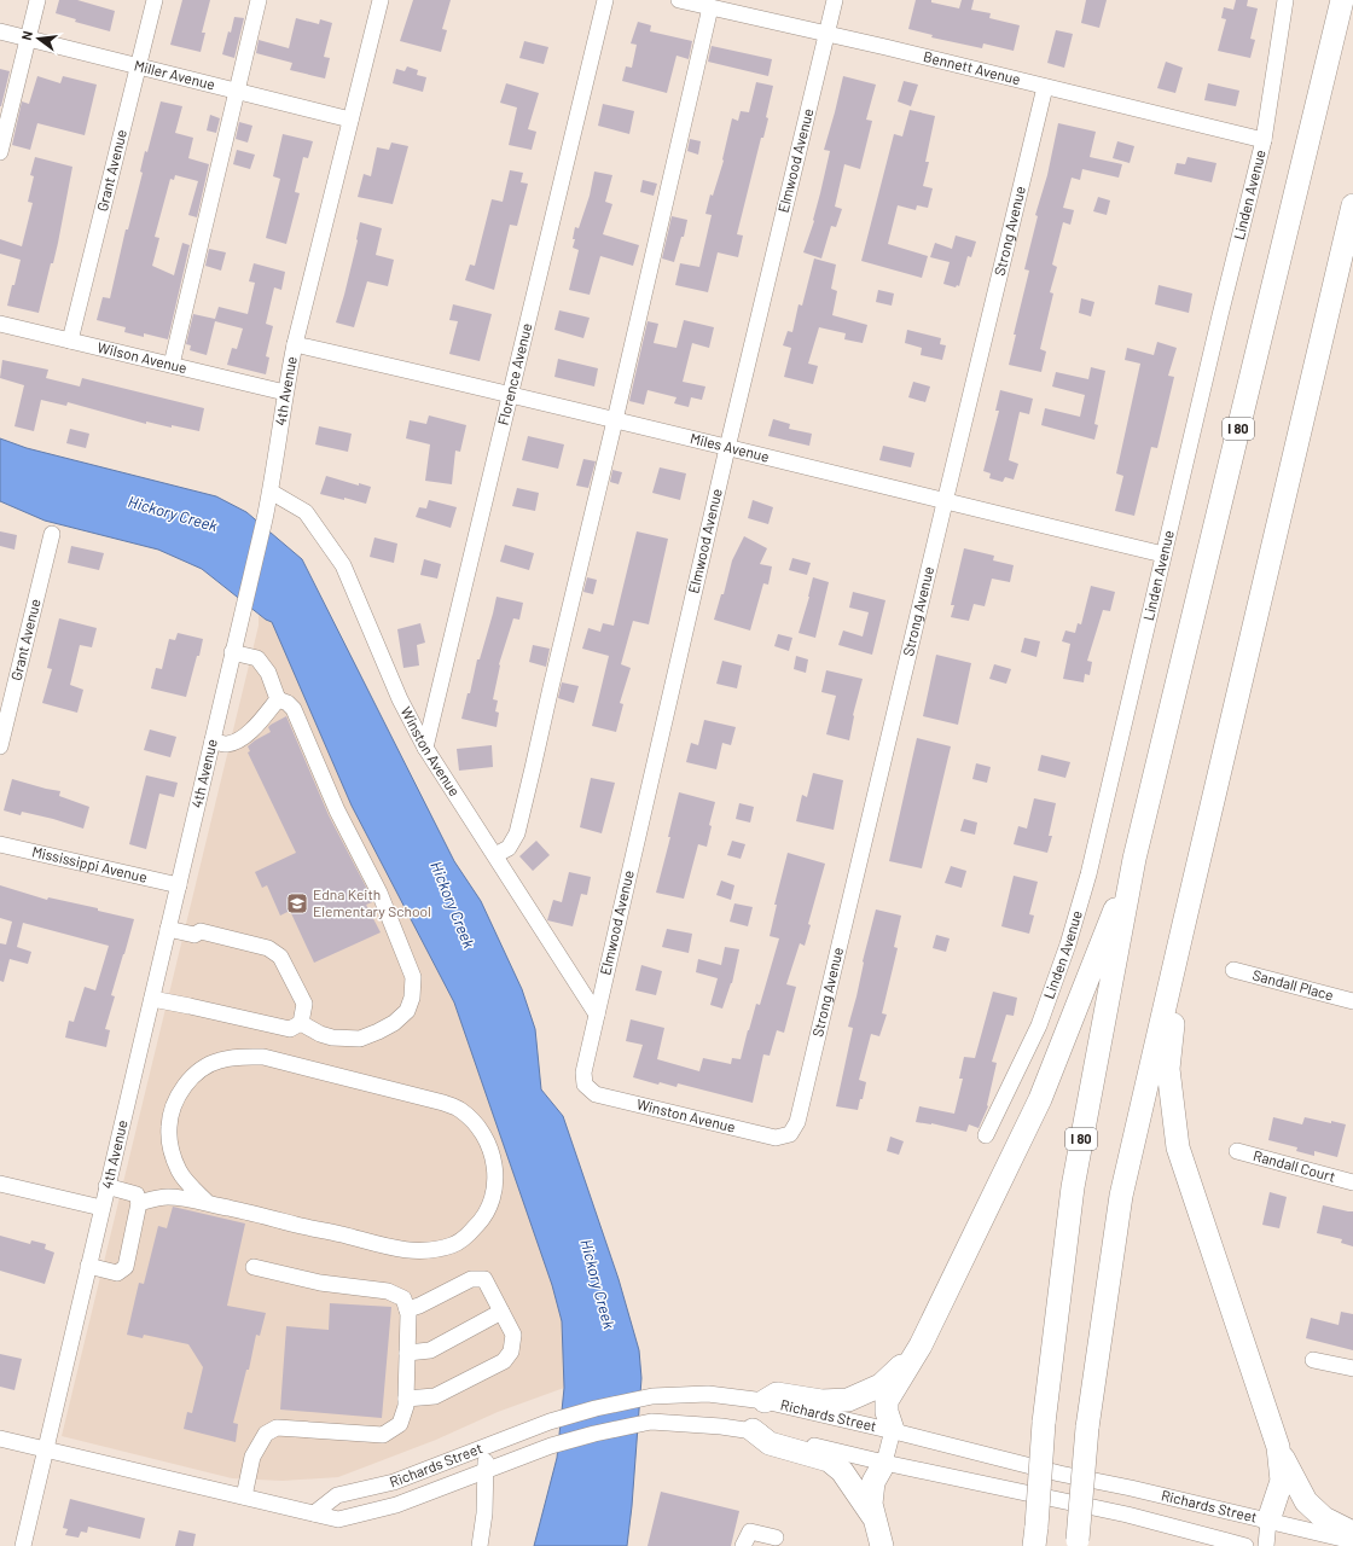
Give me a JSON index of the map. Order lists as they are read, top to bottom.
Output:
{
  "streets": {
    "highway": ["I 80"],
    "street": [
      "Bennett Avenue",
      "Miller Avenue",
      "Elmwood Avenue",
      "Grant Avenue",
      "Linden Avenue",
      "Strong Avenue",
      "Wilson Avenue",
      "Florence Avenue",
      "4th Avenue",
      "Miles Avenue",
      "Winston Avenue",
      "Mississippi Avenue",
      "Sandall Place",
      "Randall Court",
      "Richards Street"
    ]
  },
  "crossings": [
    ["Bennett Avenue", "Elmwood Avenue"],
    ["Bennett Avenue", "Linden Avenue"],
    ["Bennett Avenue", "Strong Avenue"],
    ["Miller Avenue", "Grant Avenue"],
    ["Miller Avenue", "4th Avenue"],
    ["Elmwood Avenue", "Miles Avenue"],
    ["Elmwood Avenue", "Winston Avenue"],
    ["Grant Avenue", "Wilson Avenue"],
    ["Linden Avenue", "Miles Avenue"],
    ["Strong Avenue", "Miles Avenue"],
    ["Strong Avenue", "Winston Avenue"],
    ["Wilson Avenue", "4th Avenue"],
    ["Florence Avenue", "Miles Avenue"],
    ["Florence Avenue", "Winston Avenue"],
    ["4th Avenue", "Miles Avenue"],
    ["4th Avenue", "Winston Avenue"],
    ["4th Avenue", "Mississippi Avenue"],
    ["4th Avenue", "Richards Street"]
  ],
  "water": ["Hickory Creek"],
  "places": {
    "school or university": ["Edna Keith Elementary School"]
  },
  "north": "left"
}
